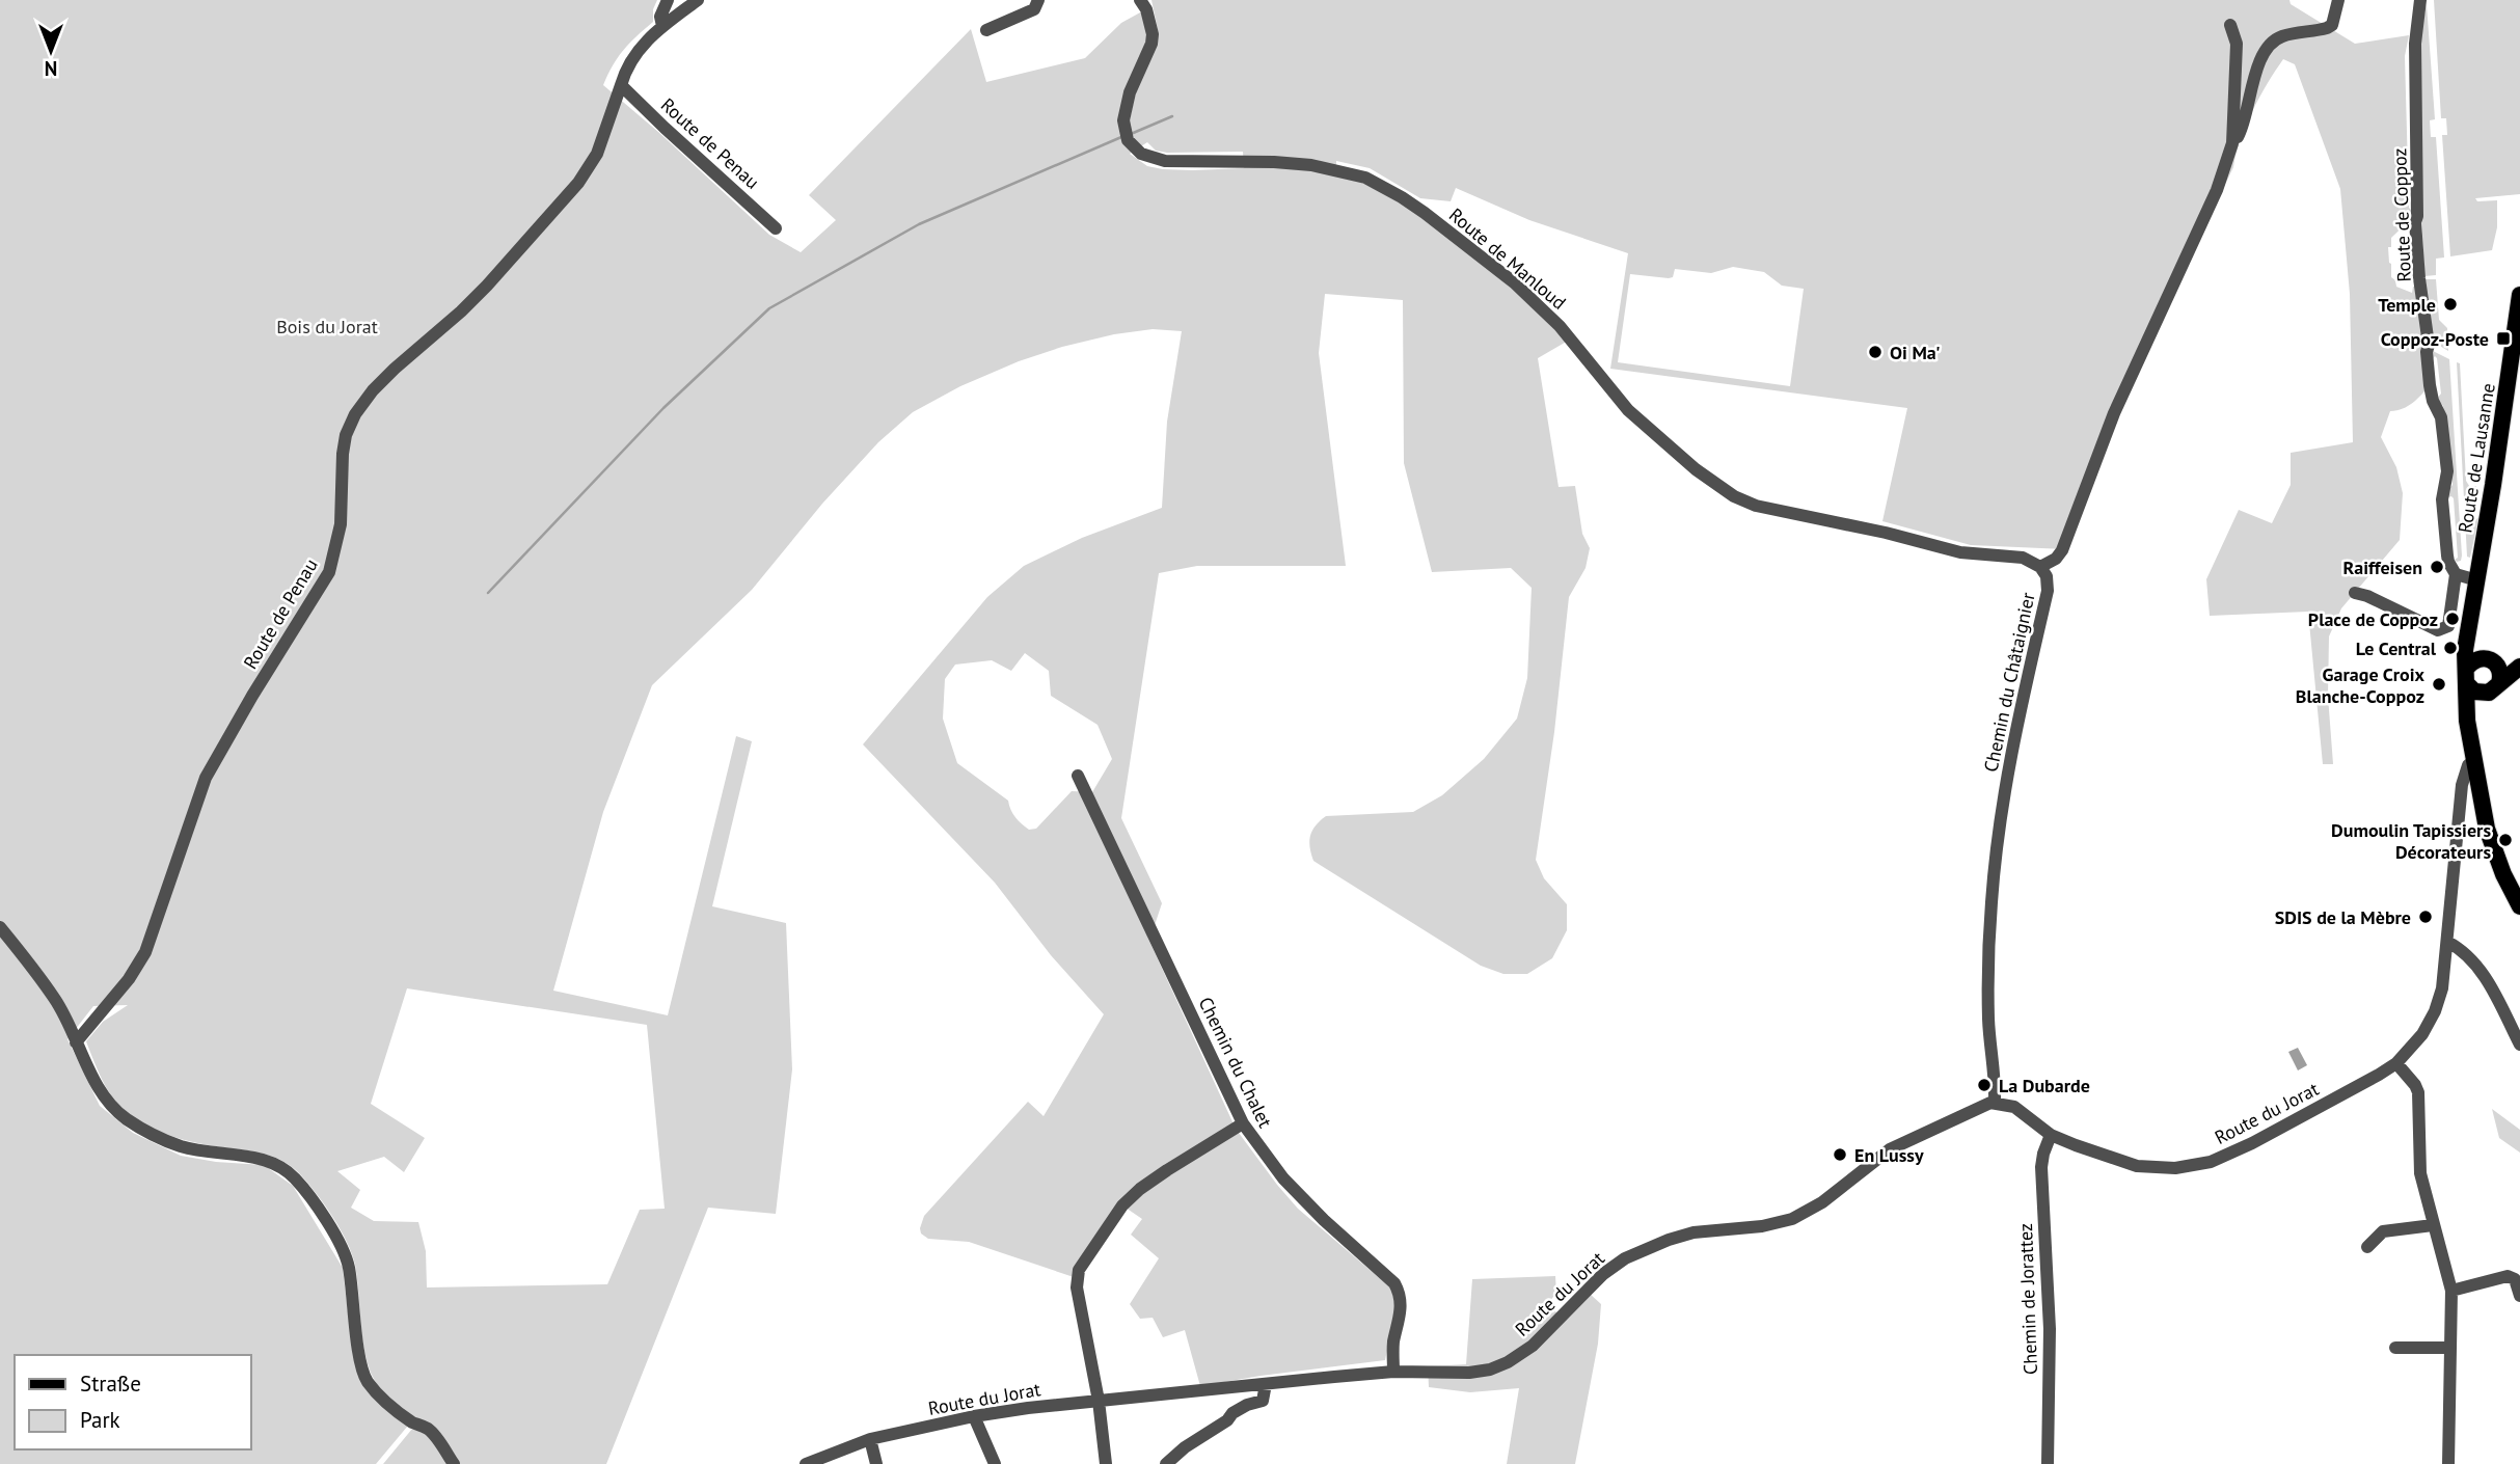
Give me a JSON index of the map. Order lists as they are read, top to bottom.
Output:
{
  "streets": {
    "main road": ["Route de Lausanne"],
    "street": [
      "Route de Penau",
      "Route de Coppoz",
      "Route de Manloud",
      "Chemin du Châtaignier",
      "Chemin du Chalet",
      "Route du Jorat",
      "Chemin de Jorattez"
    ]
  },
  "crossings": [
    ["Route de Manloud", "Chemin du Châtaignier"],
    ["Route de Lausanne", "Route du Jorat"],
    ["Chemin du Châtaignier", "Route du Jorat"],
    ["Chemin du Chalet", "Route du Jorat"],
    ["Route du Jorat", "Chemin de Jorattez"]
  ],
  "parks": ["Bois du Jorat"],
  "places": {
    "other": [
      "Temple",
      "Oi Ma'",
      "Raiffeisen",
      "Place de Coppoz",
      "Le Central",
      "Garage Croix Blanche-Coppoz",
      "Dumoulin Tapissiers Décorateurs",
      "SDIS de la Mèbre",
      "La Dubarde",
      "En Lussy"
    ],
    "transit": ["Coppoz-Poste"]
  },
  "legend": ["Straße", "Park"],
  "north": "bottom"
}
